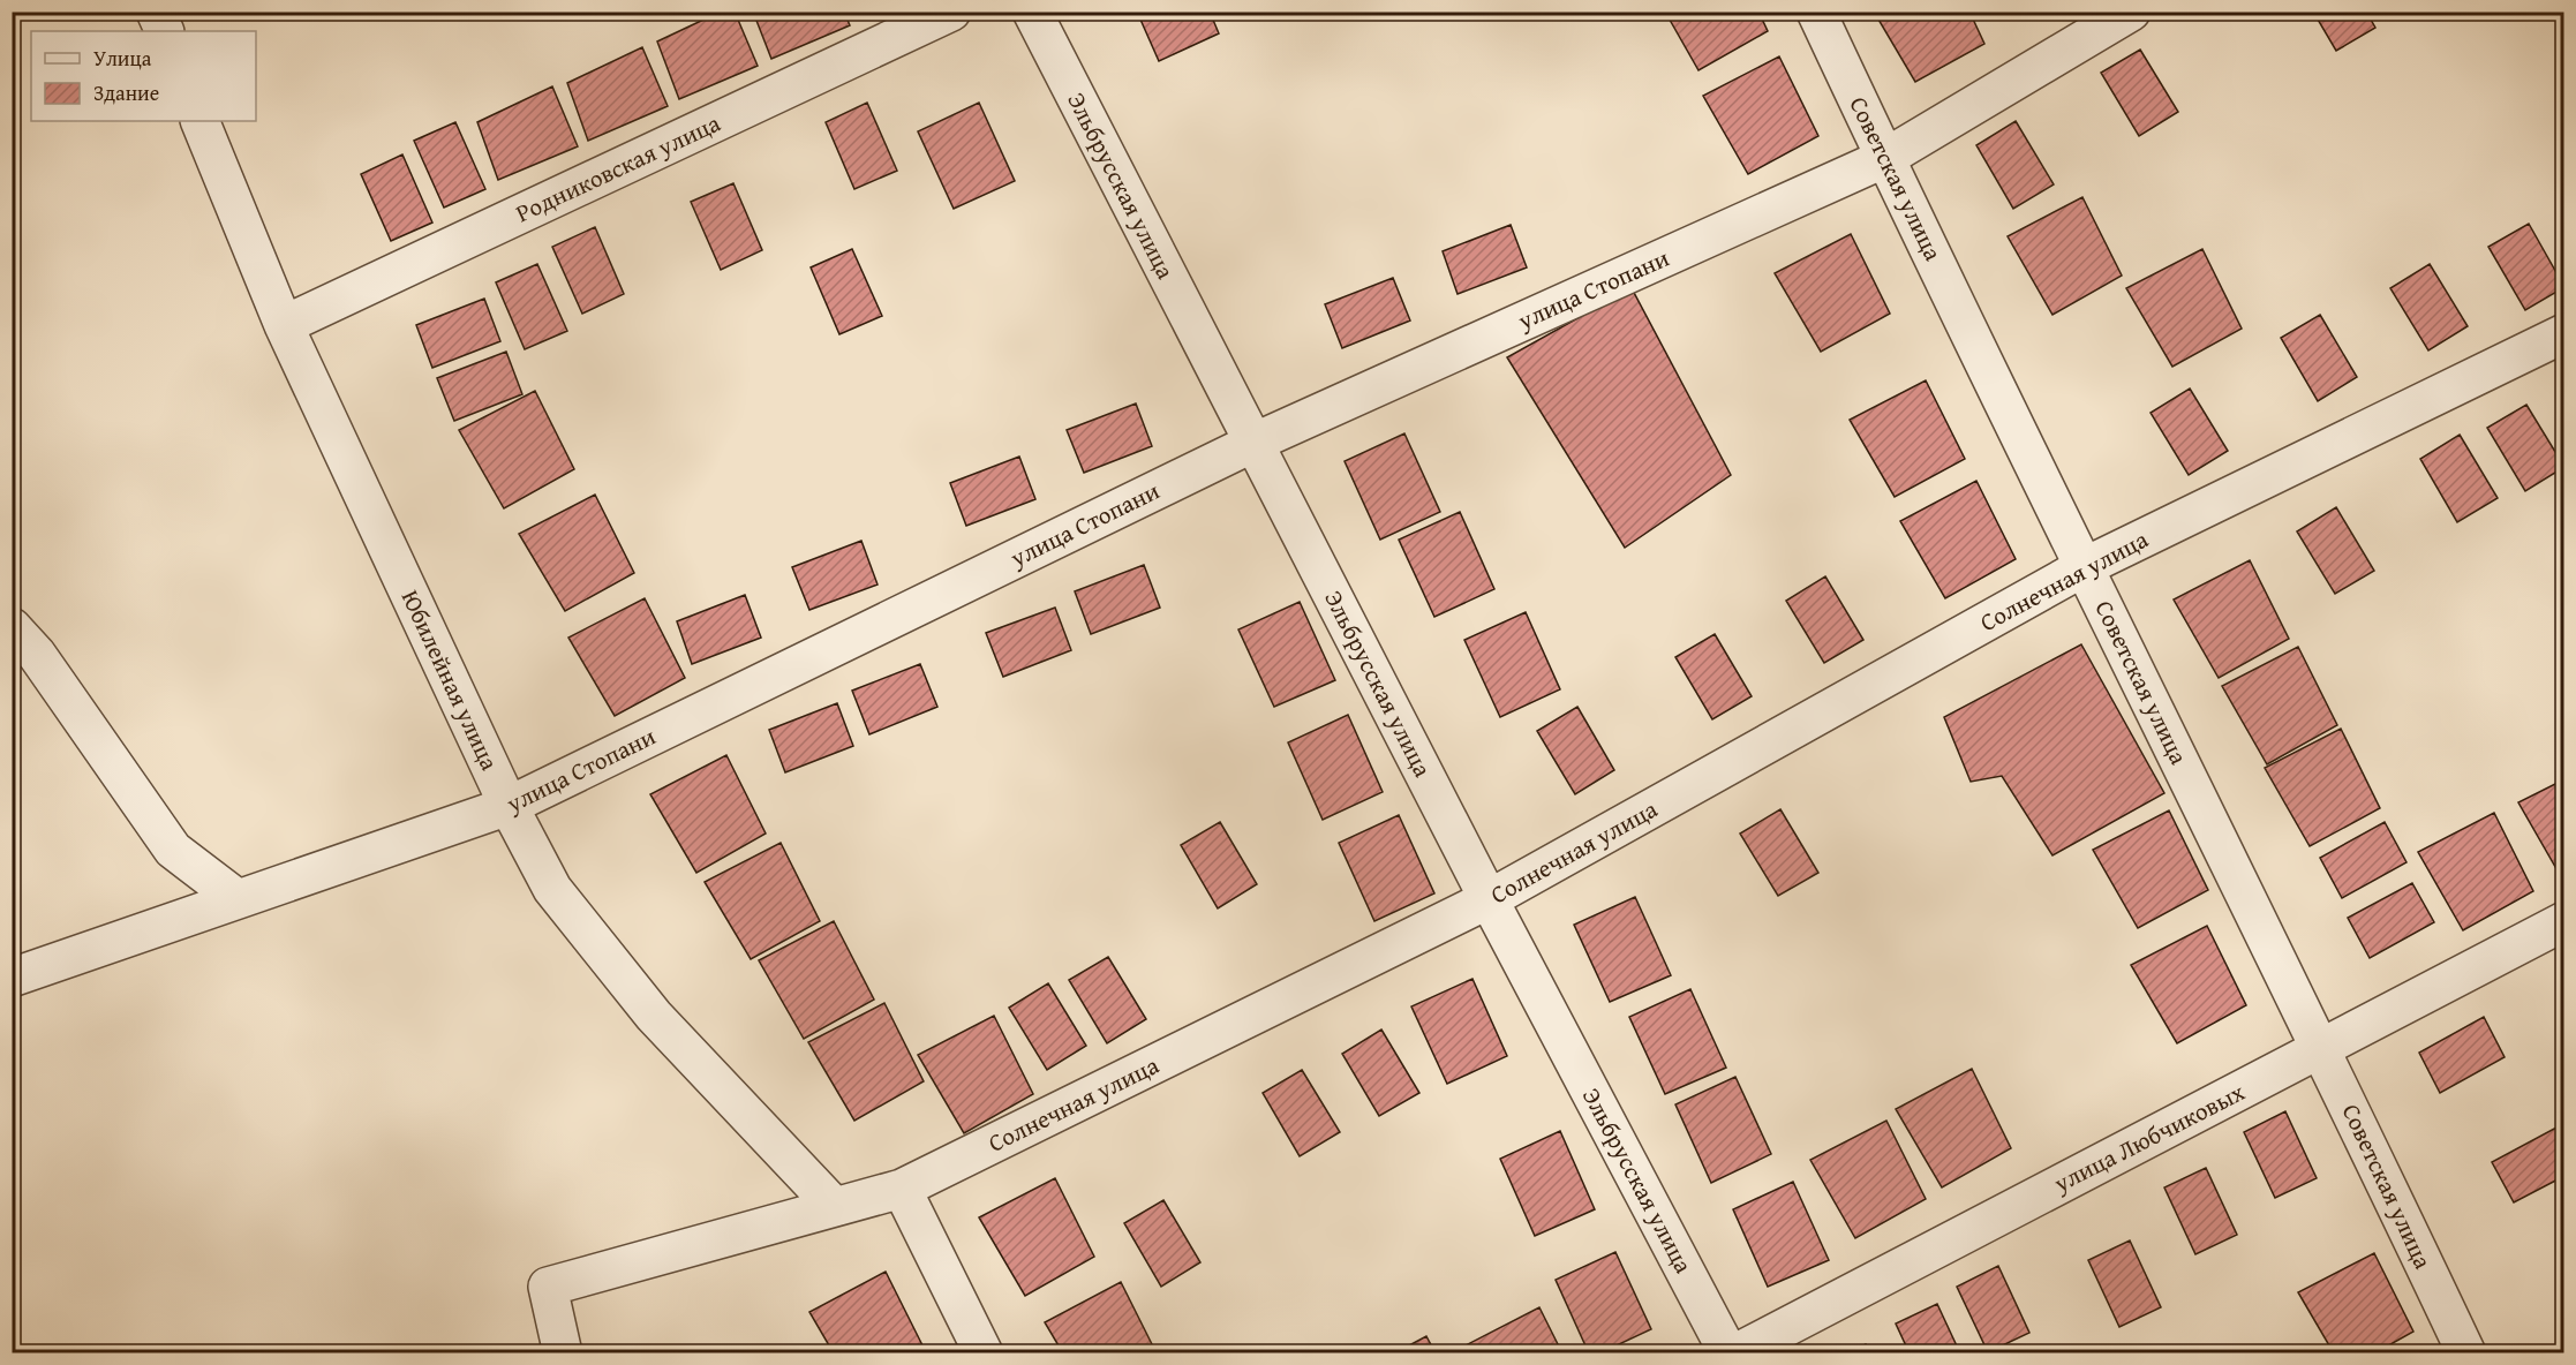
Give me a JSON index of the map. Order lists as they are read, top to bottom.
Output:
{
  "streets": {
    "street": [
      "Родниковская улица",
      "Советская улица",
      "Эльбрусская улица",
      "улица Стопани",
      "Солнечная улица",
      "Юбилейная улица",
      "улица Любчиковых"
    ]
  },
  "crossings": [
    ["Родниковская улица", "Юбилейная улица"],
    ["Советская улица", "улица Стопани"],
    ["Советская улица", "Солнечная улица"],
    ["Советская улица", "улица Любчиковых"],
    ["Эльбрусская улица", "улица Стопани"],
    ["Эльбрусская улица", "Солнечная улица"],
    ["улица Стопани", "Юбилейная улица"],
    ["Солнечная улица", "Юбилейная улица"]
  ],
  "legend": ["Улица", "Здание"]
}
